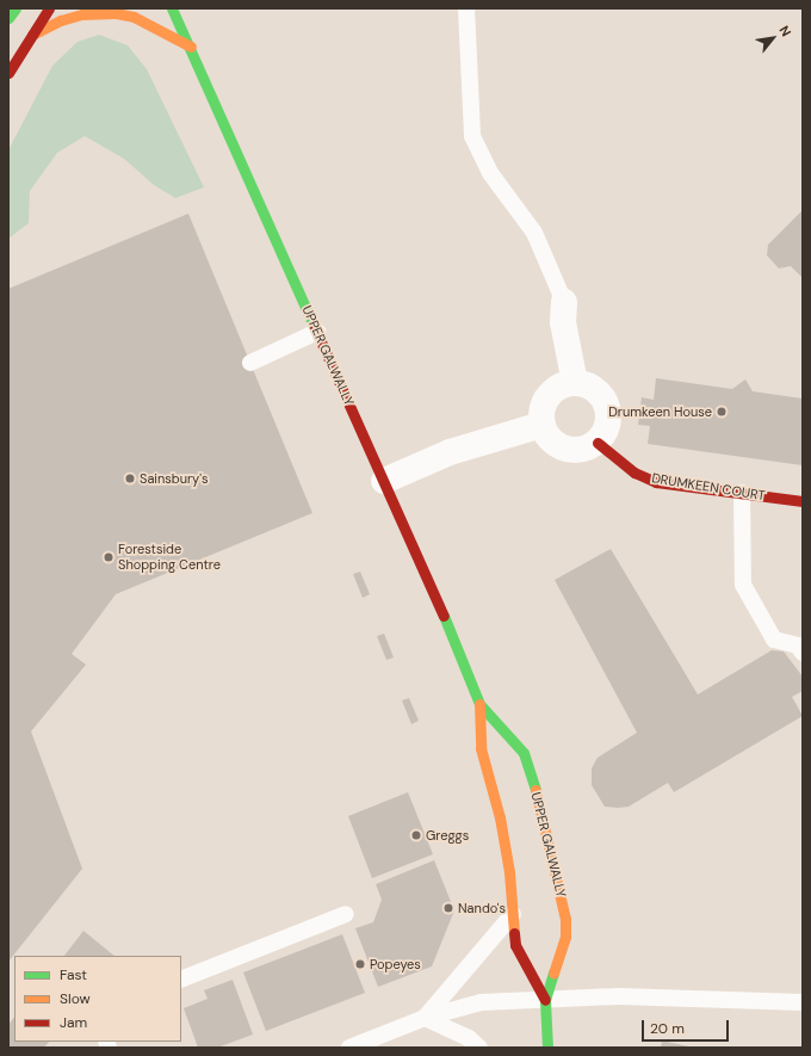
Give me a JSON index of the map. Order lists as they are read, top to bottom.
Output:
{
  "streets": {
    "street": ["UPPER GALWALLY", "DRUMKEEN COURT"]
  },
  "places": [
    "Drumkeen House",
    "Sainsbury's",
    "Forestside Shopping Centre",
    "Greggs",
    "Nando's",
    "Popeyes"
  ],
  "legend": ["Fast", "Slow", "Jam"],
  "scale_bar": "20 m",
  "north": "top right"
}
